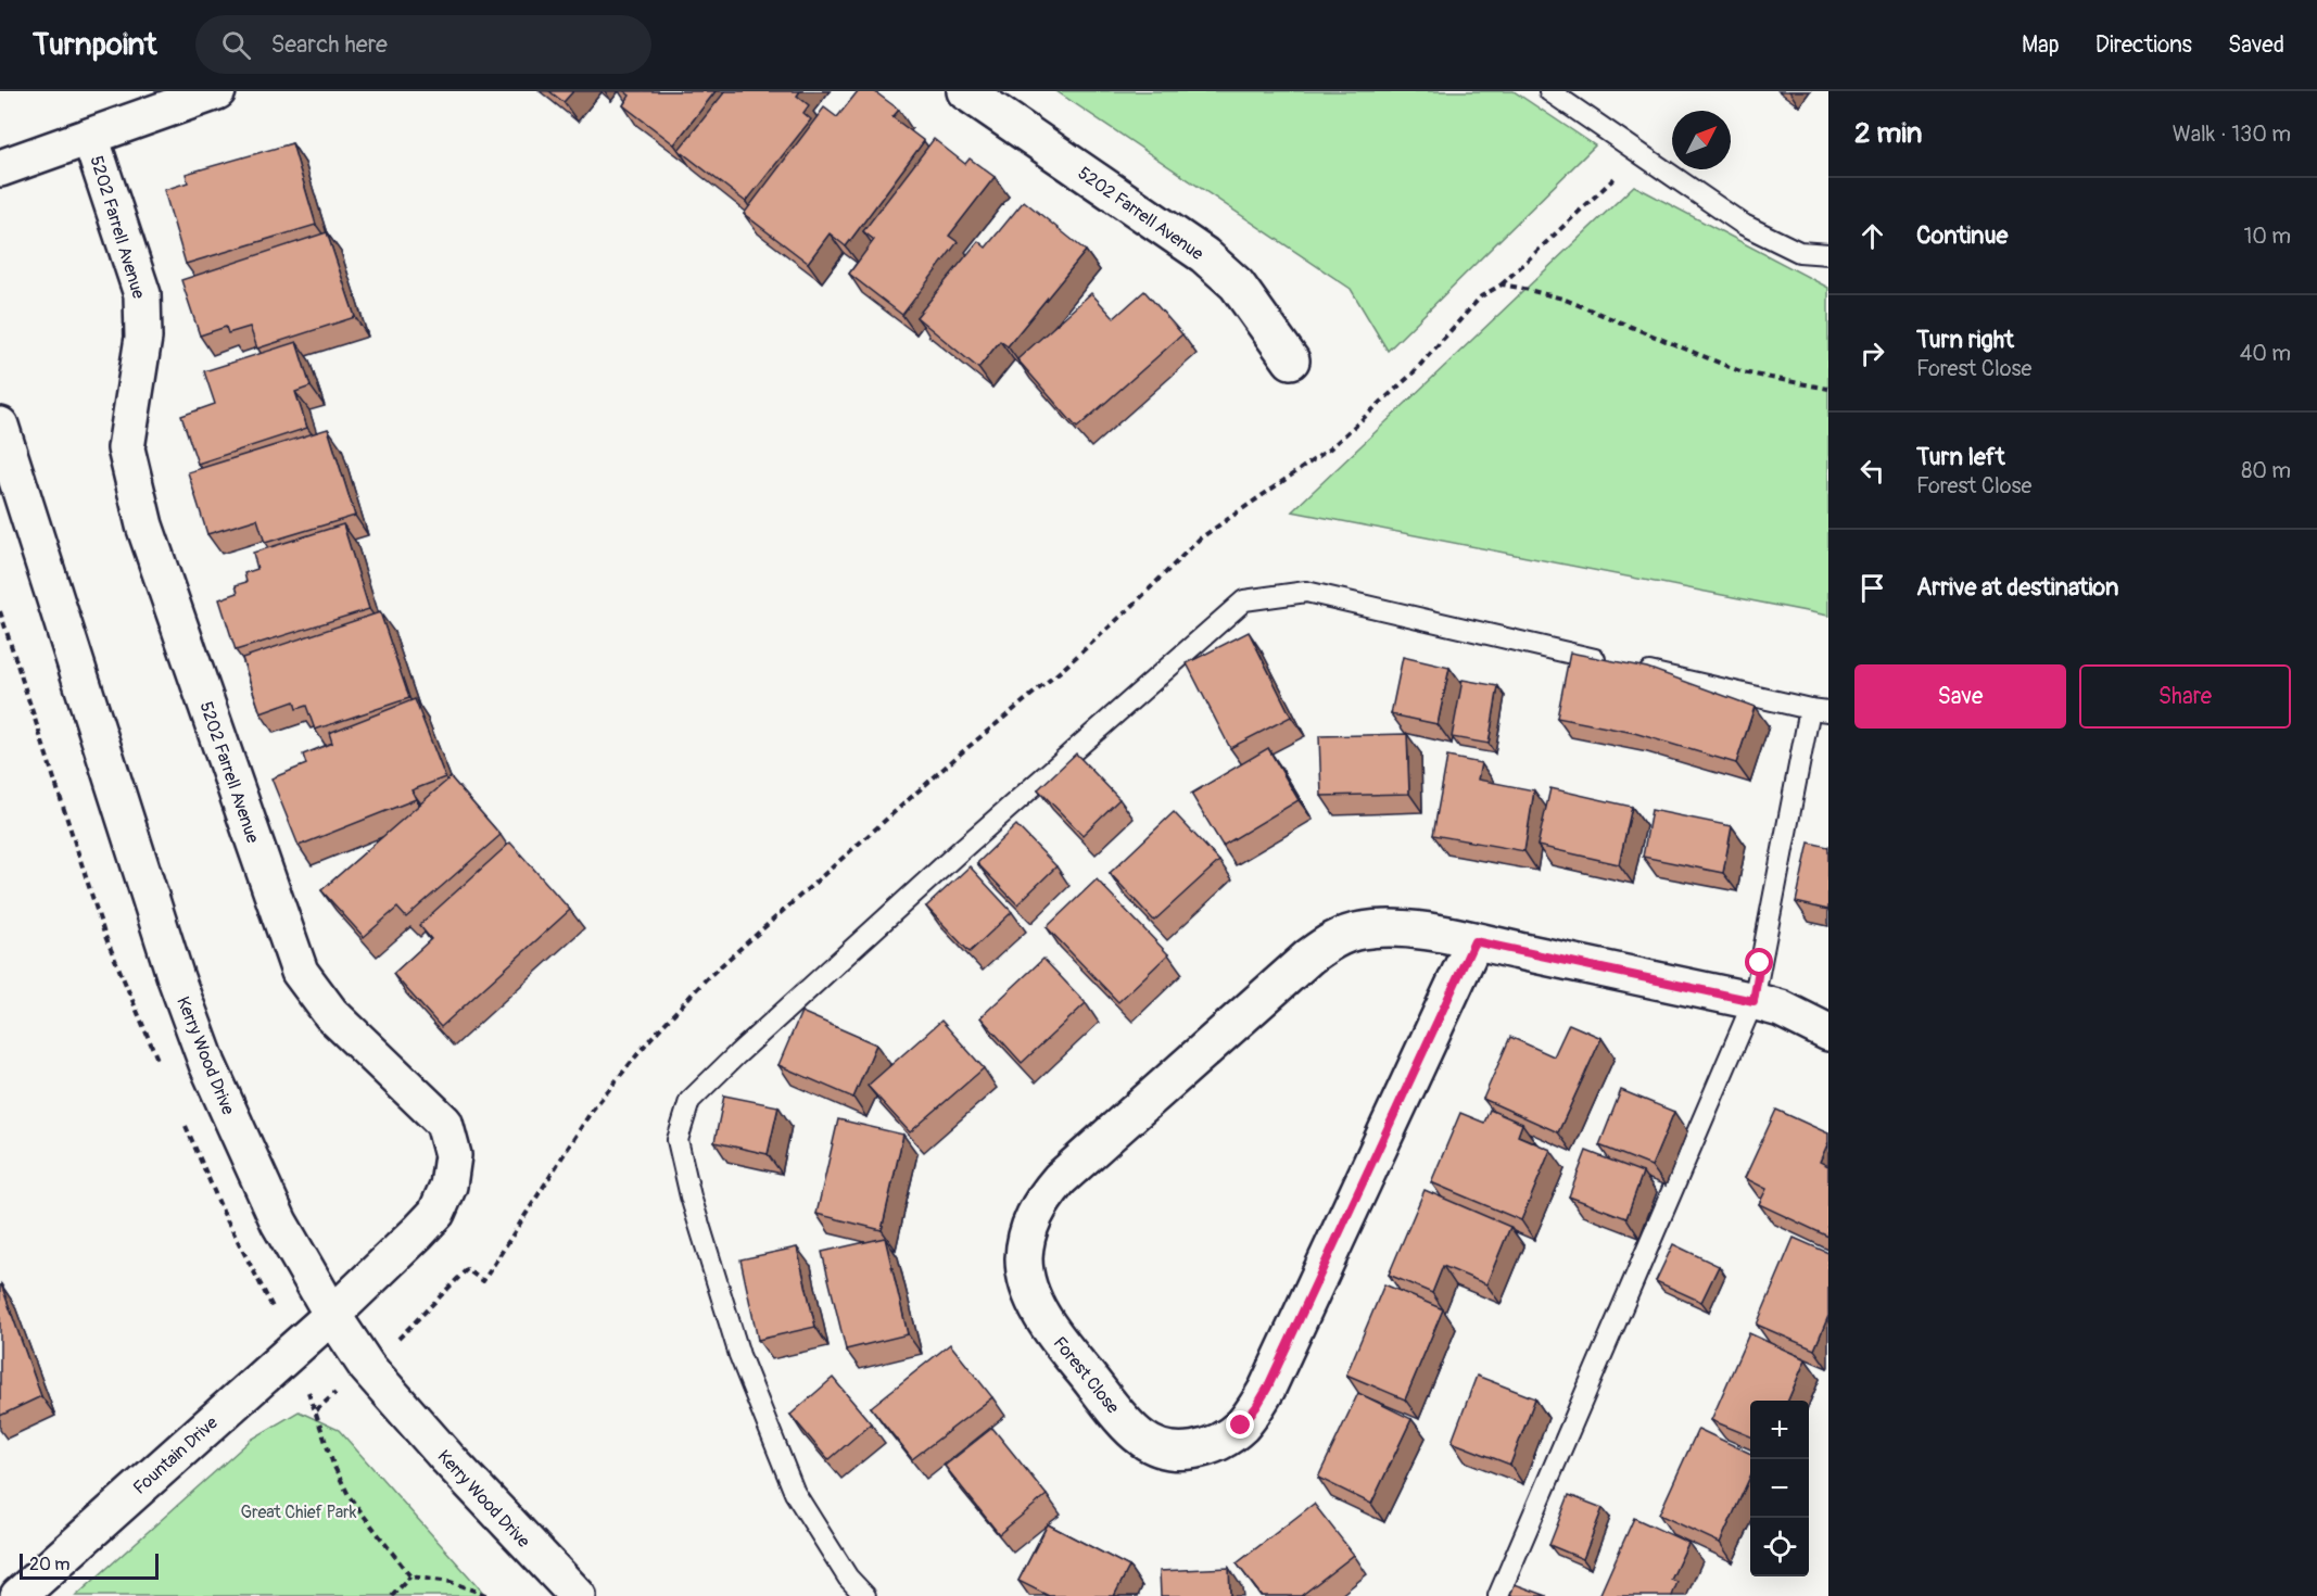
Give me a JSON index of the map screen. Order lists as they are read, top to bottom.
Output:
{
  "streets": {
    "street": [
      "5202 Farrell Avenue",
      "Kerry Wood Drive",
      "Forest Close",
      "Fountain Drive"
    ]
  },
  "crossings": [
    ["5202 Farrell Avenue", "Kerry Wood Drive"],
    ["5202 Farrell Avenue", "Fountain Drive"],
    ["Kerry Wood Drive", "Fountain Drive"]
  ],
  "parks": ["Great Chief Park"],
  "scale_bar": "20 m",
  "north": "top right",
  "page": {
    "header": "Turnpoint",
    "search": "Search here",
    "nav": ["Map", "Directions", "Saved"],
    "heading": ["2 min", "Walk · 130 m"],
    "list": [
      ["Continue", "10 m"],
      ["Turn right", "Forest Close", "40 m"],
      ["Turn left", "Forest Close", "80 m"],
      "Arrive at destination"
    ],
    "buttons": ["Save", "Share"],
    "map_buttons": ["+", "−"],
    "scale": "20 m"
  }
}
